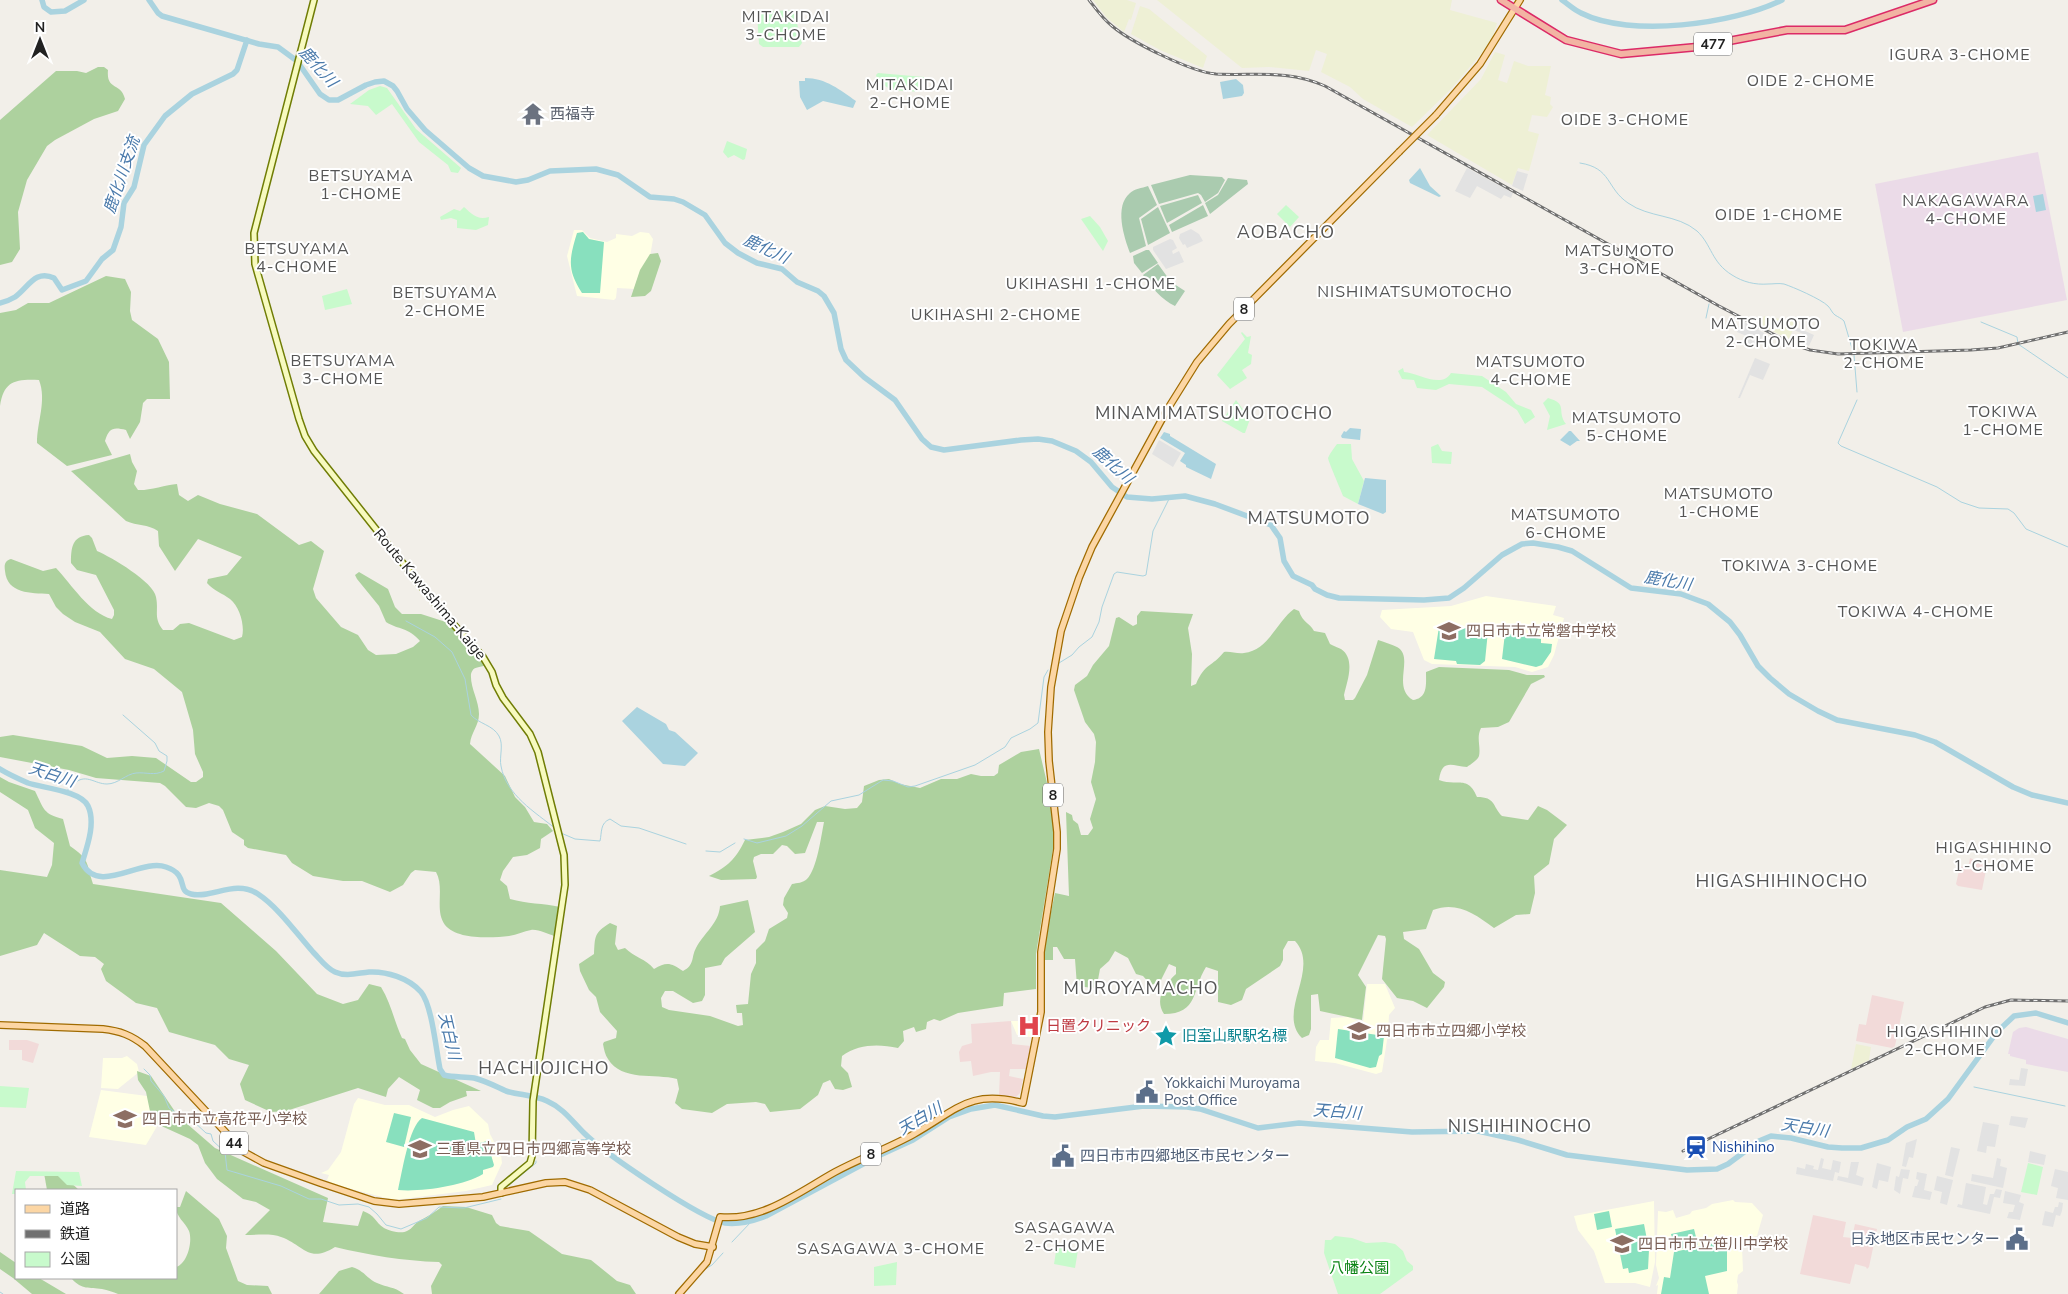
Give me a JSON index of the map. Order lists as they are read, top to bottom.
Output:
{
  "streets": {
    "highway": ["477"],
    "main road": ["8", "Route Kawashima-Kaige", "44"]
  },
  "crossings": [
    ["477", "8"],
    ["8", "44"],
    ["Route Kawashima-Kaige", "44"]
  ],
  "districts": [
    "MITAKIDAI 3-CHOME",
    "IGURA 3-CHOME",
    "OIDE 2-CHOME",
    "MITAKIDAI 2-CHOME",
    "OIDE 3-CHOME",
    "BETSUYAMA 1-CHOME",
    "NAKAGAWARA 4-CHOME",
    "OIDE 1-CHOME",
    "AOBACHO",
    "BETSUYAMA 4-CHOME",
    "MATSUMOTO 3-CHOME",
    "UKIHASHI 1-CHOME",
    "NISHIMATSUMOTOCHO",
    "BETSUYAMA 2-CHOME",
    "UKIHASHI 2-CHOME",
    "MATSUMOTO 2-CHOME",
    "TOKIWA 2-CHOME",
    "BETSUYAMA 3-CHOME",
    "MATSUMOTO 4-CHOME",
    "TOKIWA 1-CHOME",
    "MINAMIMATSUMOTOCHO",
    "MATSUMOTO 5-CHOME",
    "MATSUMOTO 1-CHOME",
    "MATSUMOTO 6-CHOME",
    "MATSUMOTO",
    "TOKIWA 3-CHOME",
    "TOKIWA 4-CHOME",
    "HIGASHIHINO 1-CHOME",
    "HIGASHIHINOCHO",
    "MUROYAMACHO",
    "HIGASHIHINO 2-CHOME",
    "HACHIOJICHO",
    "NISHIHINOCHO",
    "SASAGAWA 2-CHOME",
    "SASAGAWA 3-CHOME"
  ],
  "water": ["鹿化川", "鹿化川支流", "天白川"],
  "parks": ["八幡公園"],
  "places": {
    "temple": ["西福寺"],
    "school or university": [
      "四日市市立常磐中学校",
      "四日市市立四郷小学校",
      "四日市市立高花平小学校",
      "三重県立四日市四郷高等学校",
      "四日市市立笹川中学校"
    ],
    "hospital": ["日置クリニック"],
    "place": ["旧室山駅駅名標"],
    "public building": ["Yokkaichi Muroyama Post Office", "四日市市四郷地区市民センター", "日永地区市民センター"],
    "station": ["Nishihino"]
  },
  "legend": ["道路", "鉄道", "公園"],
  "north": "top"
}
